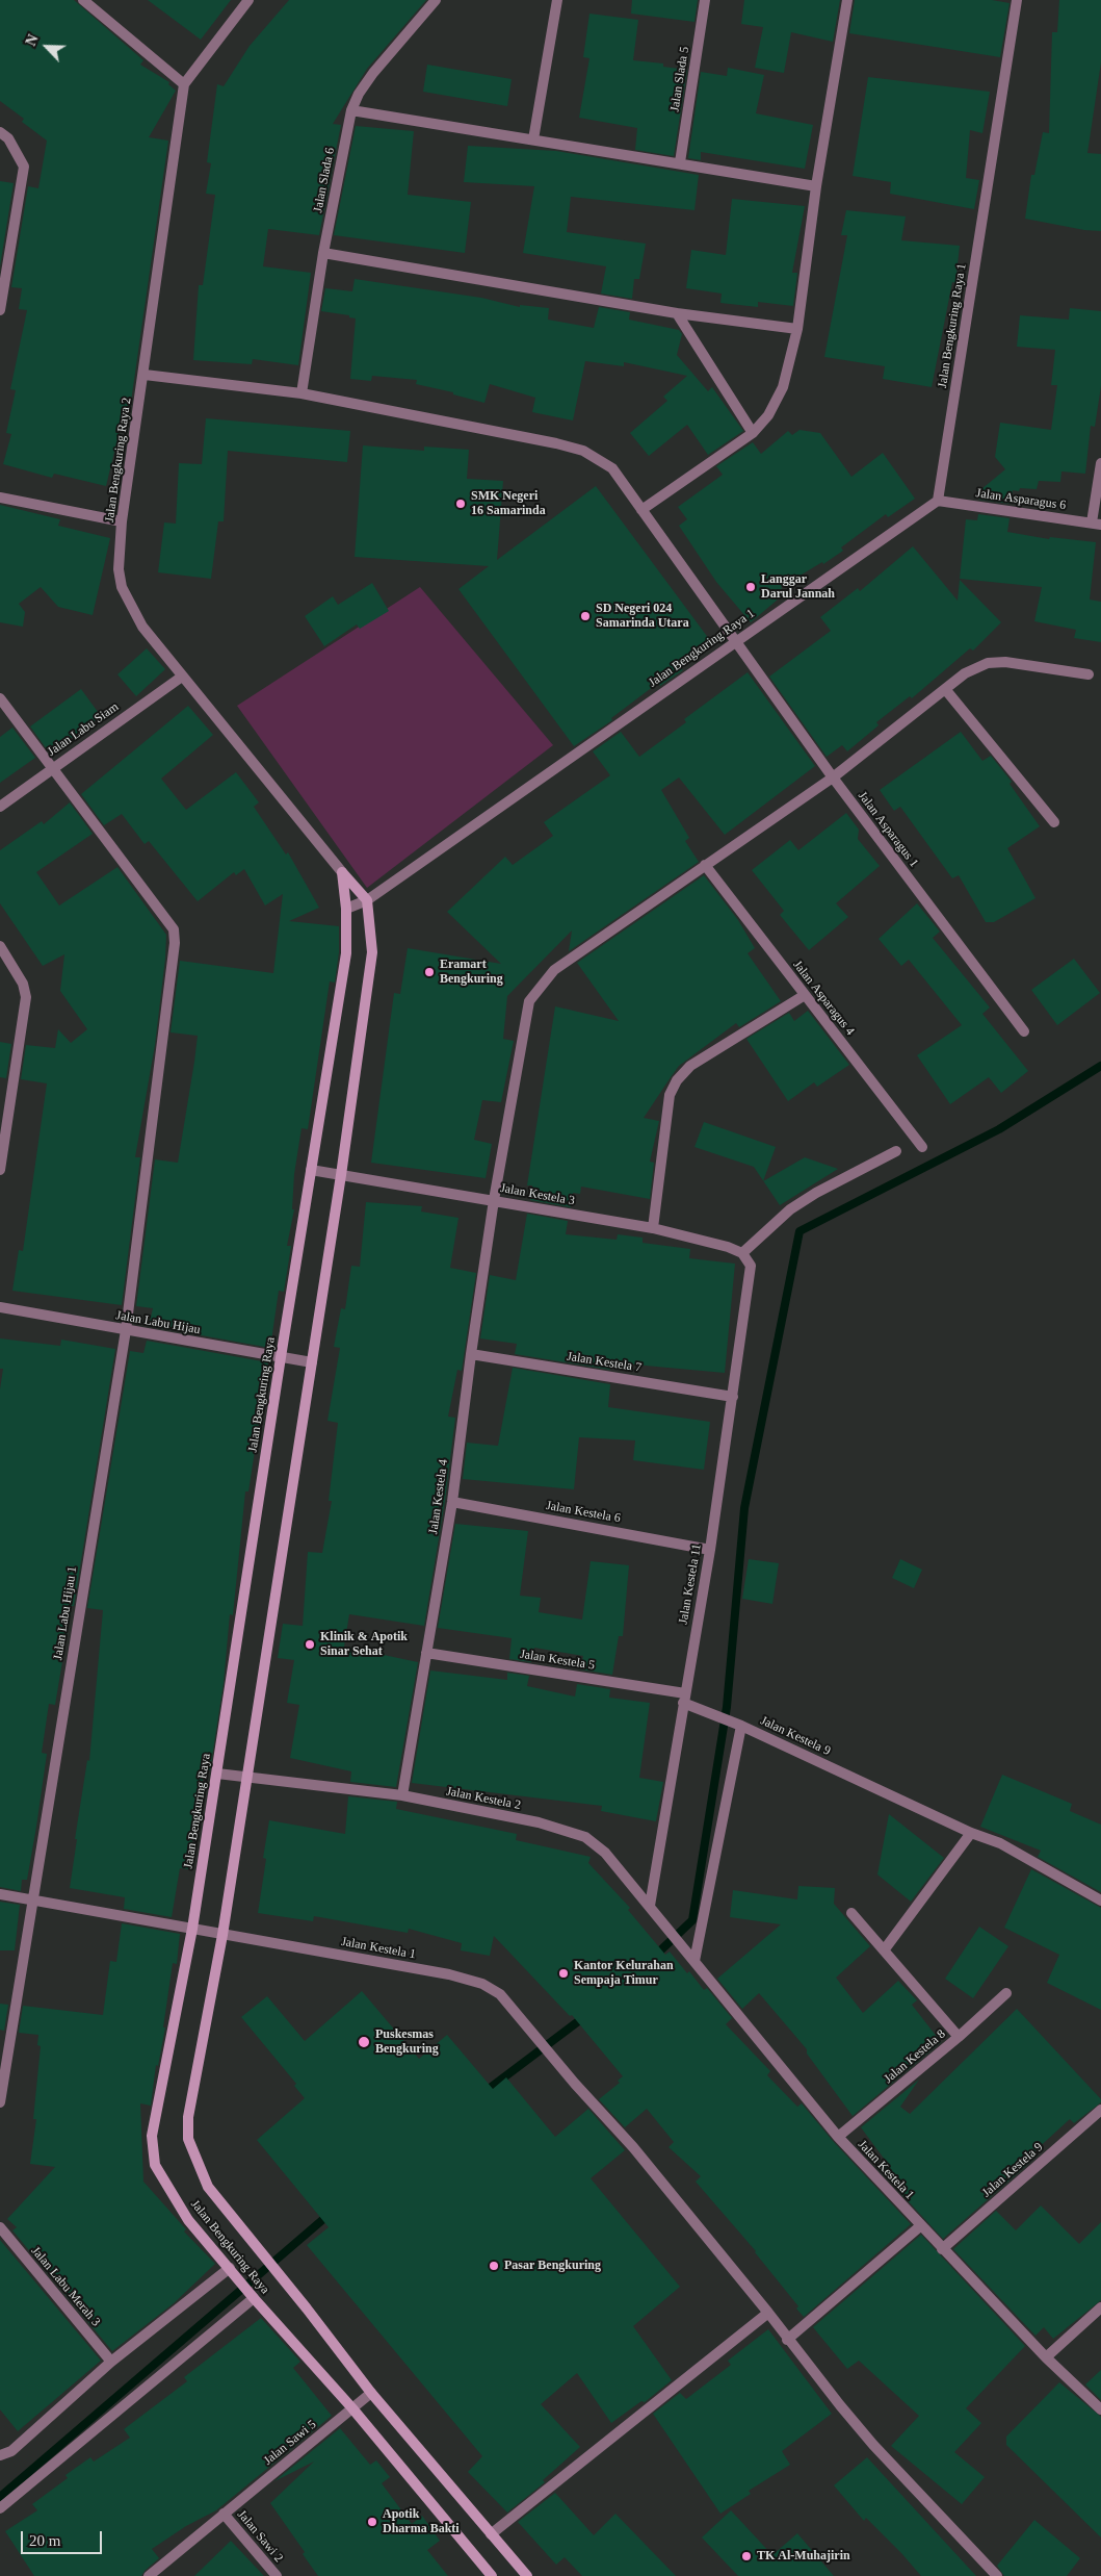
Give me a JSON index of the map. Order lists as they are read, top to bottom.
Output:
{
  "streets": {
    "street": [
      "Jalan Slada 5",
      "Jalan Slada 6",
      "Jalan Bengkuring Raya 1",
      "Jalan Bengkuring Raya 2",
      "Jalan Asparagus 6",
      "Jalan Labu Siam",
      "Jalan Asparagus 1",
      "Jalan Asparagus 4",
      "Jalan Kestela 3",
      "Jalan Labu Hijau",
      "Jalan Kestela 7",
      "Jalan Bengkuring Raya",
      "Jalan Kestela 4",
      "Jalan Kestela 6",
      "Jalan Kestela 11",
      "Jalan Labu Hijau 1",
      "Jalan Kestela 5",
      "Jalan Kestela 9",
      "Jalan Kestela 2",
      "Jalan Kestela 1",
      "Jalan Kestela 8",
      "Jalan Labu Merah 3",
      "Jalan Sawi 5",
      "Jalan Sawi 2"
    ]
  },
  "crossings": [
    ["Jalan Slada 6", "Jalan Asparagus 1"],
    ["Jalan Bengkuring Raya 1", "Jalan Bengkuring Raya 2"],
    ["Jalan Bengkuring Raya 1", "Jalan Asparagus 6"],
    ["Jalan Bengkuring Raya 1", "Jalan Asparagus 1"],
    ["Jalan Bengkuring Raya 1", "Jalan Bengkuring Raya"],
    ["Jalan Bengkuring Raya 2", "Jalan Labu Siam"],
    ["Jalan Bengkuring Raya 2", "Jalan Asparagus 1"],
    ["Jalan Bengkuring Raya 2", "Jalan Bengkuring Raya"],
    ["Jalan Labu Siam", "Jalan Labu Hijau 1"],
    ["Jalan Asparagus 1", "Jalan Kestela 4"],
    ["Jalan Asparagus 4", "Jalan Kestela 4"],
    ["Jalan Kestela 3", "Jalan Bengkuring Raya"],
    ["Jalan Kestela 3", "Jalan Kestela 4"],
    ["Jalan Kestela 3", "Jalan Kestela 11"],
    ["Jalan Labu Hijau", "Jalan Bengkuring Raya"],
    ["Jalan Labu Hijau", "Jalan Labu Hijau 1"],
    ["Jalan Kestela 7", "Jalan Kestela 4"],
    ["Jalan Kestela 7", "Jalan Kestela 11"],
    ["Jalan Bengkuring Raya", "Jalan Kestela 2"],
    ["Jalan Bengkuring Raya", "Jalan Kestela 1"],
    ["Jalan Bengkuring Raya", "Jalan Sawi 5"],
    ["Jalan Kestela 4", "Jalan Kestela 6"],
    ["Jalan Kestela 4", "Jalan Kestela 5"],
    ["Jalan Kestela 4", "Jalan Kestela 2"],
    ["Jalan Kestela 6", "Jalan Kestela 11"],
    ["Jalan Kestela 11", "Jalan Kestela 5"],
    ["Jalan Kestela 11", "Jalan Kestela 2"],
    ["Jalan Labu Hijau 1", "Jalan Kestela 1"],
    ["Jalan Kestela 5", "Jalan Kestela 9"],
    ["Jalan Kestela 9", "Jalan Kestela 1"],
    ["Jalan Kestela 2", "Jalan Kestela 1"],
    ["Jalan Kestela 1", "Jalan Kestela 8"],
    ["Jalan Sawi 5", "Jalan Sawi 2"]
  ],
  "places": [
    "SMK Negeri 16 Samarinda",
    "Langgar Darul Jannah",
    "SD Negeri 024 Samarinda Utara",
    "Eramart Bengkuring",
    "Klinik & Apotik Sinar Sehat",
    "Kantor Kelurahan Sempaja Timur",
    "Puskesmas Bengkuring",
    "Pasar Bengkuring",
    "Apotik Dharma Bakti",
    "TK Al-Muhajirin"
  ],
  "scale_bar": "20 m",
  "north": "top left"
}
